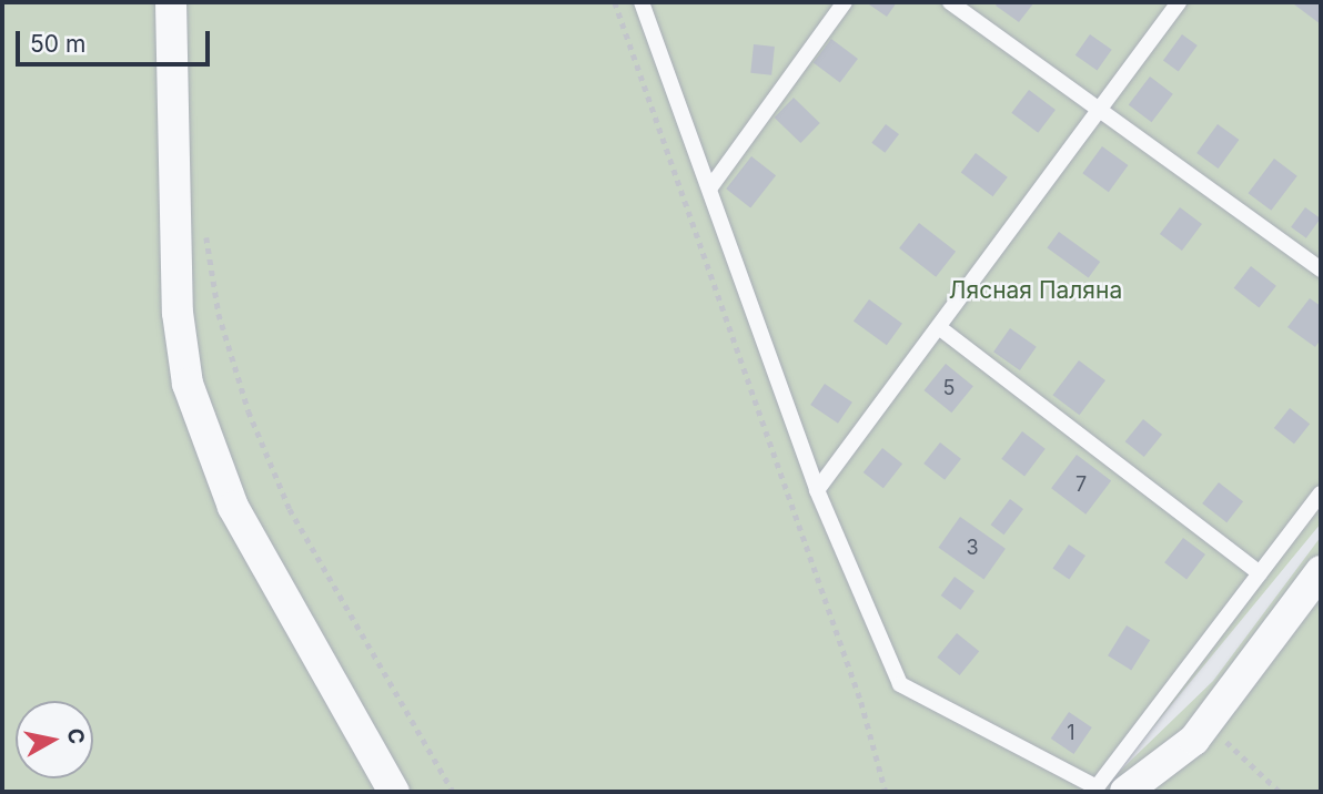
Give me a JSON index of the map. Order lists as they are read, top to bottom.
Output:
{
  "parks": ["Лясная Паляна"],
  "house_numbers": [
    "5",
    "7",
    "3",
    "1"
  ],
  "scale_bar": "50 m",
  "north": "right"
}
